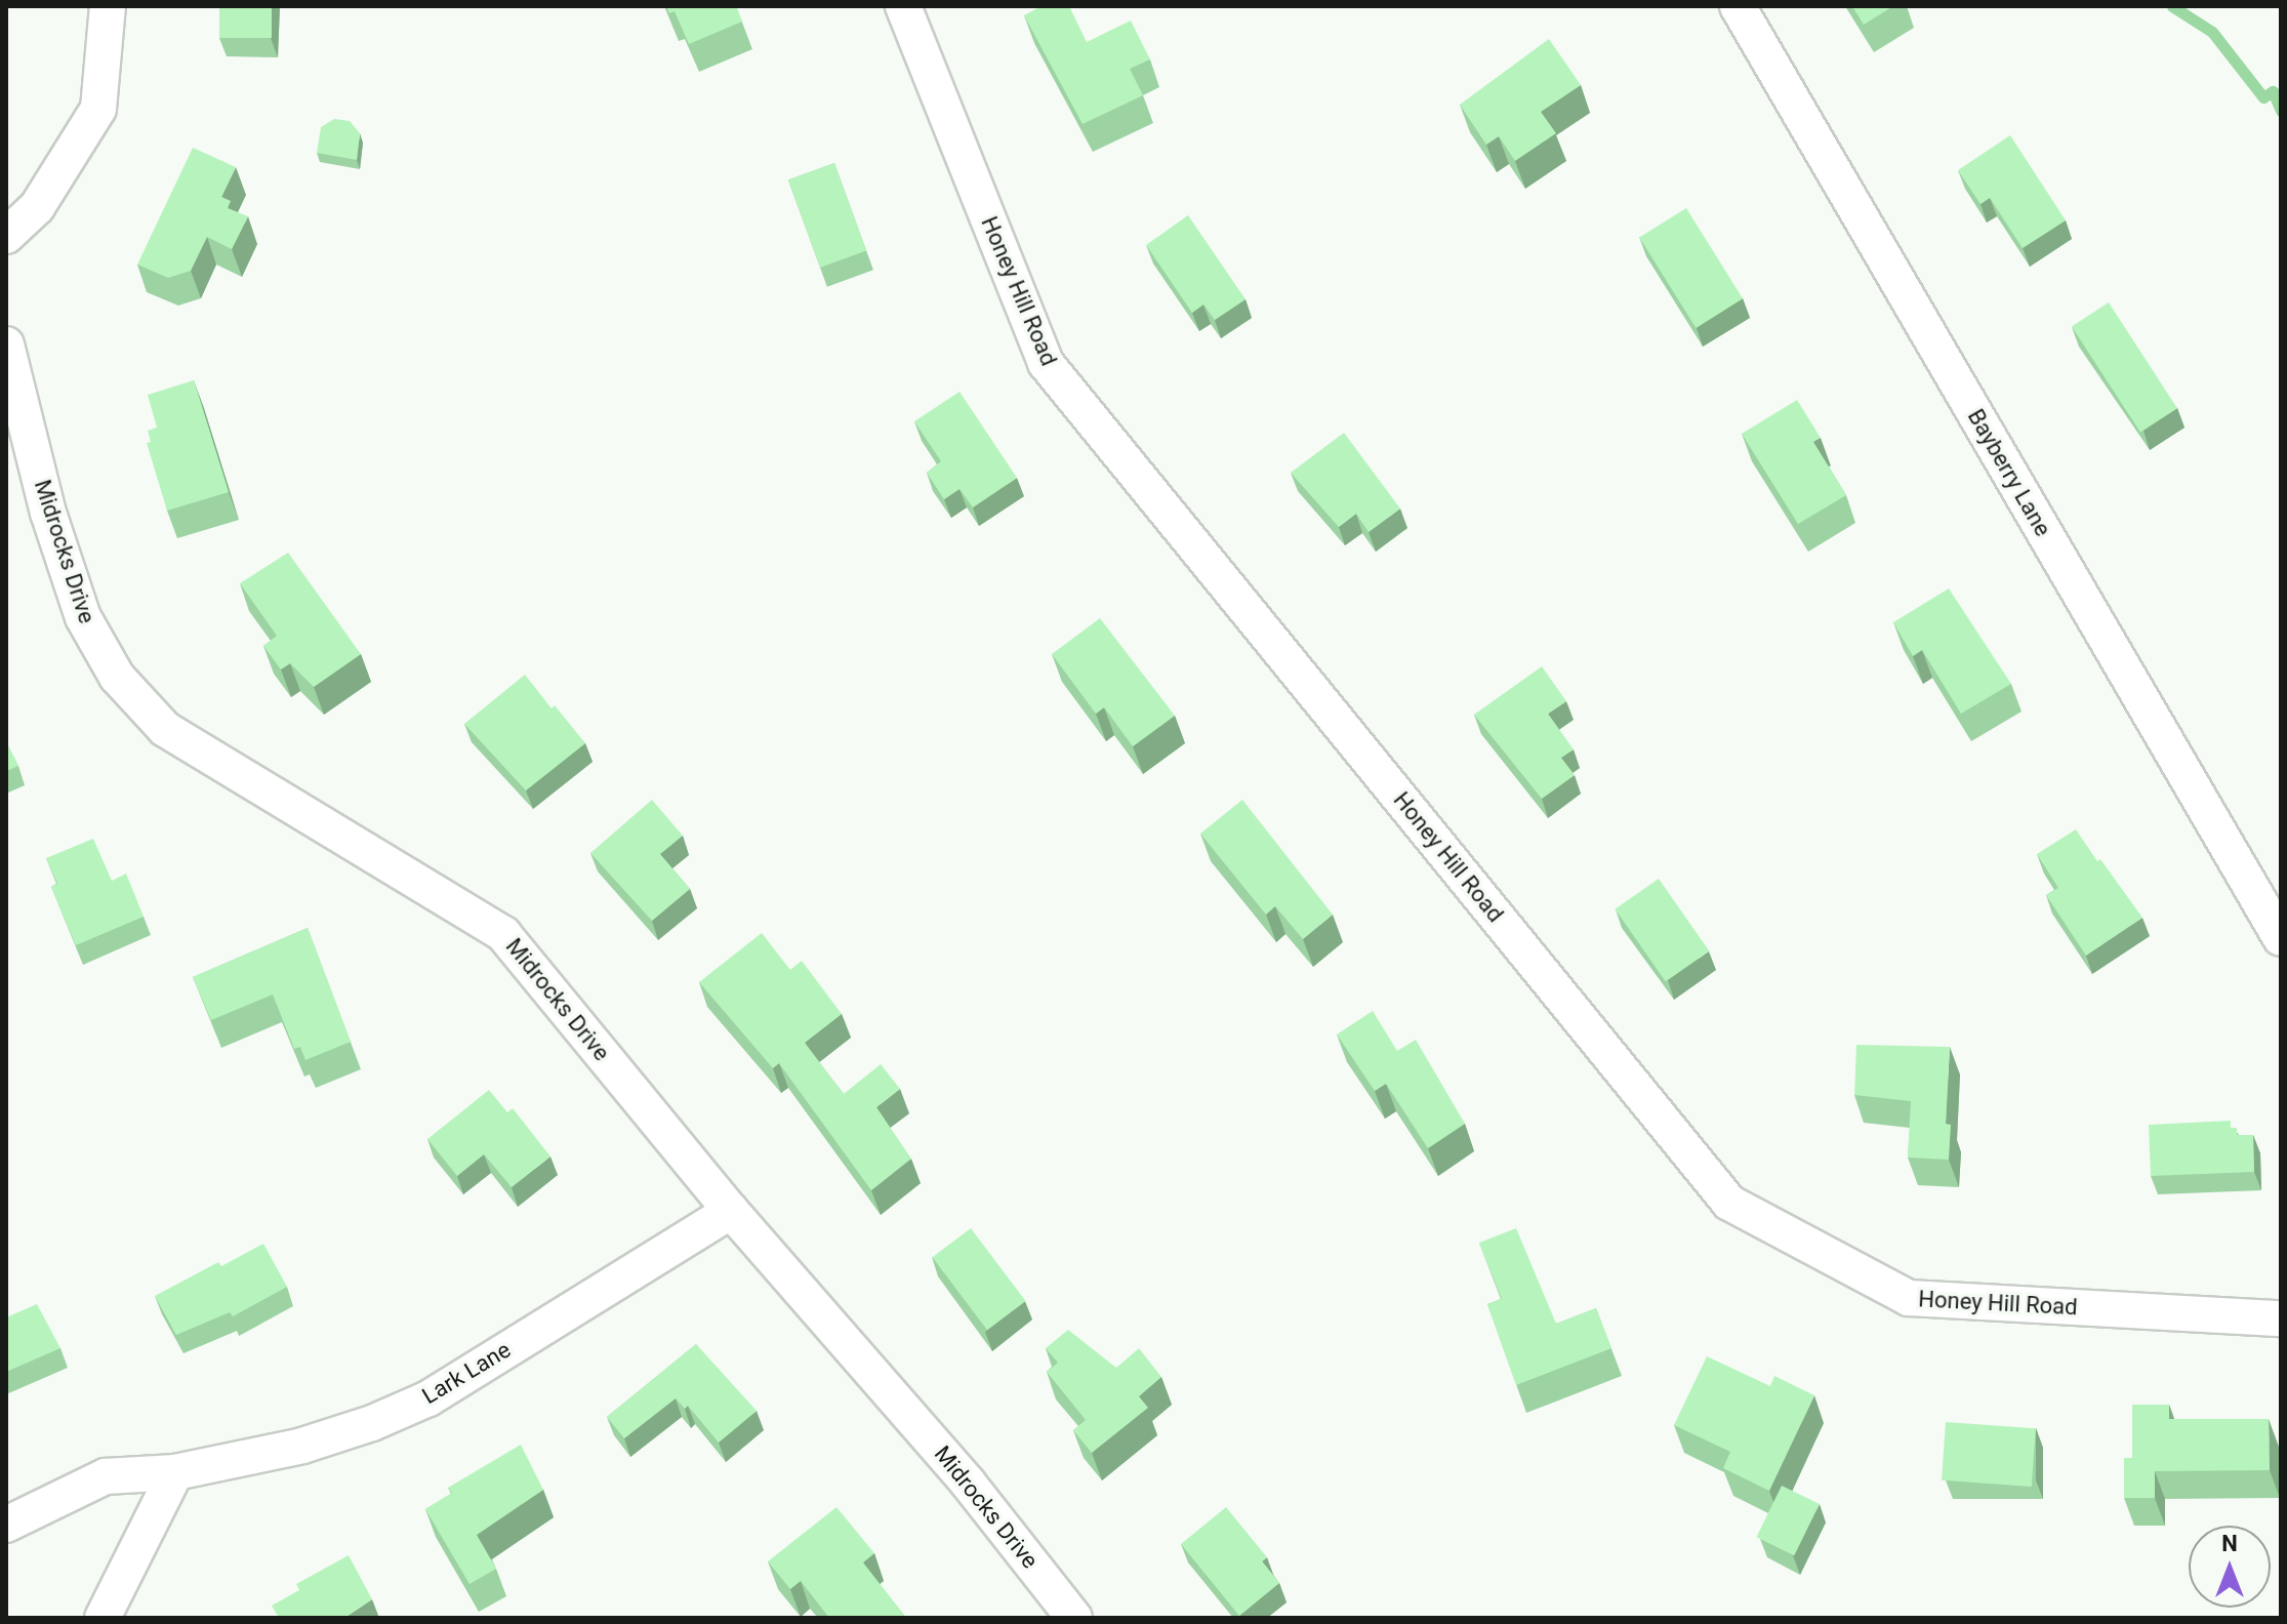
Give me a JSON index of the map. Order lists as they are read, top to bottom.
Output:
{
  "streets": {
    "street": [
      "Honey Hill Road",
      "Bayberry Lane",
      "Midrocks Drive",
      "Lark Lane"
    ]
  },
  "crossings": [
    ["Midrocks Drive", "Lark Lane"]
  ],
  "north": "top"
}
